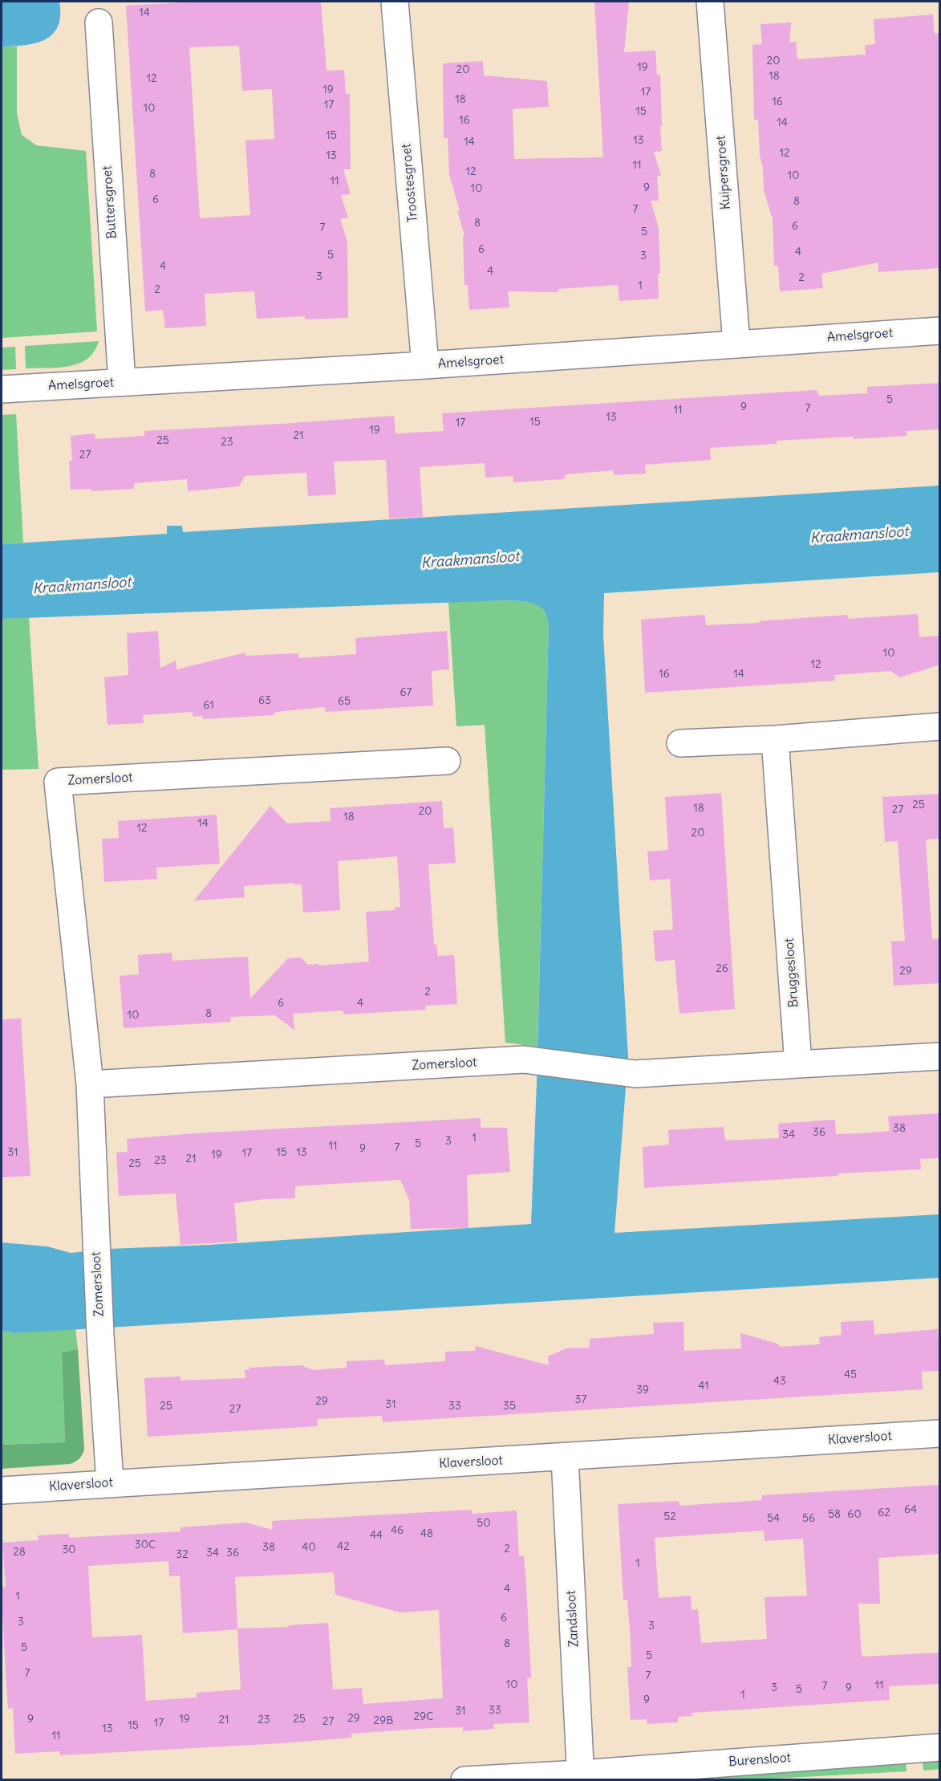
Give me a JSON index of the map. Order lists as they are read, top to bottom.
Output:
{
  "streets": {
    "street": [
      "Kuipersgroet",
      "Troostesgroet",
      "Buttersgroet",
      "Amelsgroet",
      "Zomersloot",
      "Bruggesloot",
      "Klaversloot",
      "Zandsloot",
      "Burensloot"
    ]
  },
  "crossings": [
    ["Kuipersgroet", "Amelsgroet"],
    ["Troostesgroet", "Amelsgroet"],
    ["Buttersgroet", "Amelsgroet"],
    ["Zomersloot", "Bruggesloot"],
    ["Zomersloot", "Klaversloot"],
    ["Klaversloot", "Zandsloot"],
    ["Zandsloot", "Burensloot"]
  ],
  "water": ["Kraakmansloot"],
  "house_numbers": [
    "14",
    "20",
    "19",
    "20",
    "18",
    "12",
    "19",
    "17",
    "18",
    "16",
    "17",
    "10",
    "15",
    "16",
    "14",
    "15",
    "13",
    "14",
    "12",
    "13",
    "11",
    "12",
    "8",
    "10",
    "11",
    "9",
    "10",
    "6",
    "8",
    "7",
    "8",
    "6",
    "7",
    "5",
    "6",
    "4",
    "5",
    "3",
    "4",
    "4",
    "3",
    "2",
    "1",
    "2",
    "5",
    "9",
    "7",
    "11",
    "13",
    "15",
    "17",
    "19",
    "21",
    "25",
    "23",
    "27",
    "10",
    "12",
    "16",
    "14",
    "67",
    "63",
    "65",
    "61",
    "25",
    "18",
    "27",
    "20",
    "18",
    "14",
    "12",
    "20",
    "26",
    "29",
    "2",
    "6",
    "4",
    "8",
    "10",
    "38",
    "36",
    "34",
    "1",
    "3",
    "5",
    "11",
    "7",
    "9",
    "31",
    "15",
    "13",
    "17",
    "19",
    "21",
    "23",
    "25",
    "45",
    "43",
    "41",
    "39",
    "37",
    "29",
    "31",
    "25",
    "33",
    "35",
    "27",
    "64",
    "62",
    "58",
    "60",
    "52",
    "54",
    "56",
    "50",
    "46",
    "48",
    "44",
    "30C",
    "42",
    "38",
    "40",
    "2",
    "30",
    "28",
    "34",
    "36",
    "32",
    "1",
    "4",
    "1",
    "6",
    "3",
    "3",
    "8",
    "5",
    "5",
    "7",
    "7",
    "10",
    "11",
    "7",
    "3",
    "9",
    "5",
    "1",
    "9",
    "33",
    "31",
    "29C",
    "29",
    "9",
    "19",
    "25",
    "21",
    "23",
    "29B",
    "27",
    "17",
    "15",
    "13",
    "11"
  ]
}
